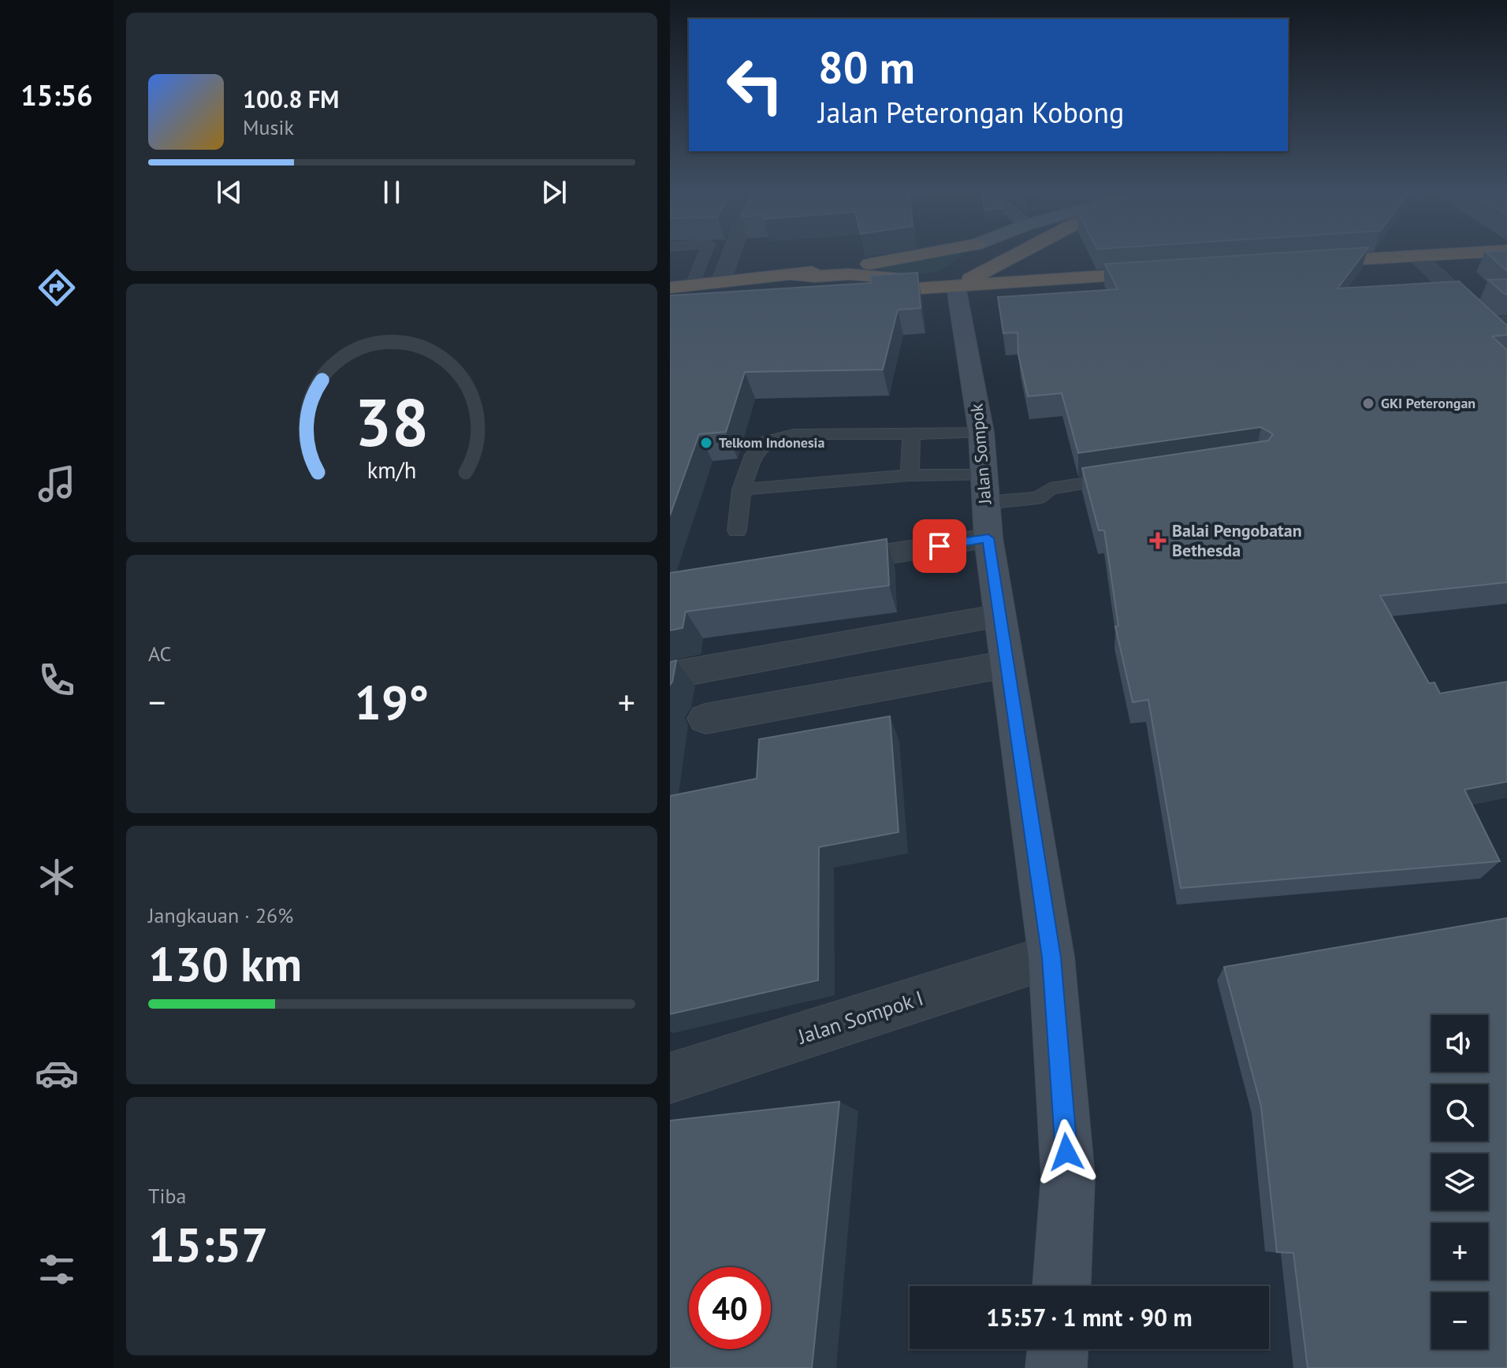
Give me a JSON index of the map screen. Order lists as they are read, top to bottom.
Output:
{
  "streets": {
    "street": ["Jalan Sompok", "Jalan Sompok I"]
  },
  "crossings": [
    ["Jalan Sompok", "Jalan Sompok I"]
  ],
  "places": {
    "other": ["GKI Peterongan", "Telkom Indonesia"],
    "health": ["Balai Pengobatan Bethesda"]
  },
  "page": {
    "tabs": "15:56",
    "turn": ["80 m", "Jalan Peterongan Kobong"],
    "song": ["100.8 FM", "Musik"],
    "tile": [
      "AC",
      ["Jangkauan · 26%", "130 km"],
      ["Tiba", "15:57"]
    ],
    "heat": ["−", "19°", "+"],
    "map_buttons": ["+", "−"],
    "limit": "40",
    "trip": "15:57 · 1 mnt · 90 m",
    "gauge": ["38", "km/h"]
  }
}
